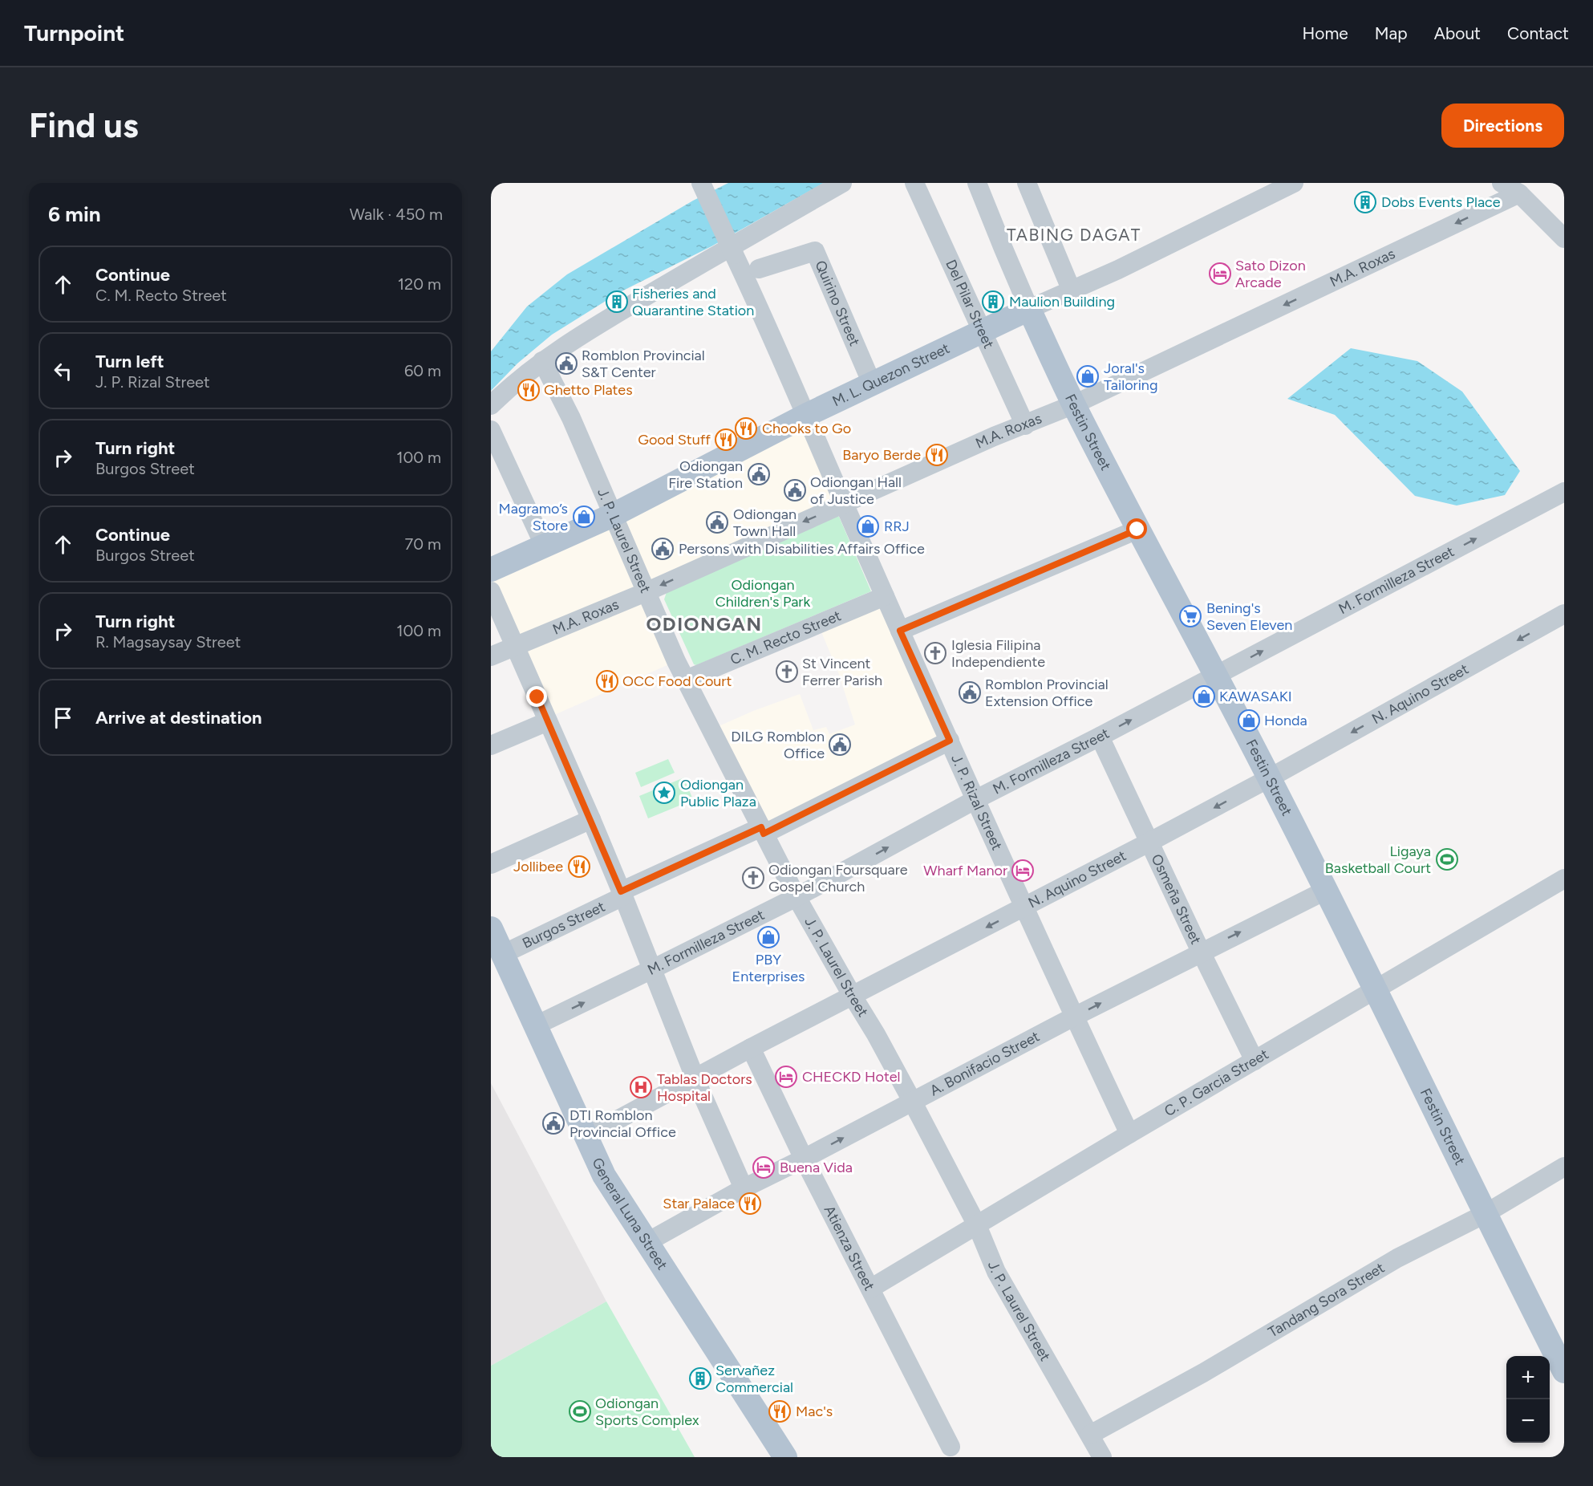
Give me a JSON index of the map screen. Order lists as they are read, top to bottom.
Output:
{
  "streets": {
    "main road": ["M. L. Quezon Street", "Festin Street", "General Luna Street"],
    "street": [
      "M.A. Roxas",
      "Quirino Street",
      "Del Pilar Street",
      "J. P. Laurel Street",
      "M. Formilleza Street",
      "C. M. Recto Street",
      "N. Aquino Street",
      "J. P. Rizal Street",
      "Osmeña Street",
      "Burgos Street",
      "A. Bonifacio Street",
      "C. P. Garcia Street",
      "Atienza Street",
      "Tandang Sora Street"
    ]
  },
  "crossings": [
    ["M.A. Roxas", "Del Pilar Street"],
    ["M.A. Roxas", "Festin Street"],
    ["M.A. Roxas", "J. P. Laurel Street"],
    ["M.A. Roxas", "J. P. Rizal Street"],
    ["Quirino Street", "M. L. Quezon Street"],
    ["Del Pilar Street", "M. L. Quezon Street"],
    ["M. L. Quezon Street", "Festin Street"],
    ["M. L. Quezon Street", "J. P. Laurel Street"],
    ["M. L. Quezon Street", "J. P. Rizal Street"],
    ["Festin Street", "M. Formilleza Street"],
    ["Festin Street", "N. Aquino Street"],
    ["Festin Street", "A. Bonifacio Street"],
    ["Festin Street", "C. P. Garcia Street"],
    ["Festin Street", "Tandang Sora Street"],
    ["J. P. Laurel Street", "M. Formilleza Street"],
    ["J. P. Laurel Street", "C. M. Recto Street"],
    ["J. P. Laurel Street", "N. Aquino Street"],
    ["J. P. Laurel Street", "Burgos Street"],
    ["J. P. Laurel Street", "A. Bonifacio Street"],
    ["J. P. Laurel Street", "C. P. Garcia Street"],
    ["J. P. Laurel Street", "Tandang Sora Street"],
    ["M. Formilleza Street", "J. P. Rizal Street"],
    ["M. Formilleza Street", "Osmeña Street"],
    ["M. Formilleza Street", "General Luna Street"],
    ["C. M. Recto Street", "J. P. Rizal Street"],
    ["N. Aquino Street", "J. P. Rizal Street"],
    ["N. Aquino Street", "Osmeña Street"],
    ["N. Aquino Street", "General Luna Street"],
    ["N. Aquino Street", "Atienza Street"],
    ["J. P. Rizal Street", "Burgos Street"],
    ["J. P. Rizal Street", "A. Bonifacio Street"],
    ["J. P. Rizal Street", "C. P. Garcia Street"],
    ["Osmeña Street", "A. Bonifacio Street"],
    ["Osmeña Street", "C. P. Garcia Street"],
    ["Burgos Street", "General Luna Street"],
    ["A. Bonifacio Street", "General Luna Street"],
    ["A. Bonifacio Street", "Atienza Street"],
    ["C. P. Garcia Street", "Atienza Street"]
  ],
  "one_way": [
    "M.A. Roxas",
    "M. Formilleza Street",
    "N. Aquino Street",
    "A. Bonifacio Street"
  ],
  "districts": ["TABING DAGAT", "ODIONGAN"],
  "parks": ["Odiongan Children's Park"],
  "places": {
    "building": [
      "Dobs Events Place",
      "Fisheries and Quarantine Station",
      "Maulion Building",
      "Servañez Commercial"
    ],
    "hotel": [
      "Sato Dizon Arcade",
      "Wharf Manor",
      "CHECKD Hotel",
      "Buena Vida"
    ],
    "public building": [
      "Romblon Provincial S&T Center",
      "Odiongan Fire Station",
      "Odiongan Hall of Justice",
      "Odiongan Town Hall",
      "Persons with Disabilities Affairs Office",
      "Romblon Provincial Extension Office",
      "DILG Romblon Office",
      "DTI Romblon Provincial Office"
    ],
    "shop": [
      "Joral's Tailoring",
      "Magramo’s Store",
      "RRJ",
      "KAWASAKI",
      "Honda",
      "PBY Enterprises"
    ],
    "restaurant": [
      "Ghetto Plates",
      "Chooks to Go",
      "Good Stuff",
      "Baryo Berde",
      "OCC Food Court",
      "Jollibee",
      "Star Palace",
      "Mac's"
    ],
    "supermarket": ["Bening's Seven Eleven"],
    "church": ["Iglesia Filipina Independiente", "St Vincent Ferrer Parish", "Odiongan Foursquare Gospel Church"],
    "place": ["Odiongan Public Plaza"],
    "sports": ["Ligaya Basketball Court", "Odiongan Sports Complex"],
    "hospital": ["Tablas Doctors Hospital"]
  },
  "page": {
    "header": "Turnpoint",
    "nav": [
      "Home",
      "Map",
      "About",
      "Contact"
    ],
    "buttons": "Directions",
    "title": "Find us",
    "heading": ["6 min", "Walk · 450 m"],
    "list": [
      ["Continue", "C. M. Recto Street", "120 m"],
      ["Turn left", "J. P. Rizal Street", "60 m"],
      ["Turn right", "Burgos Street", "100 m"],
      ["Continue", "Burgos Street", "70 m"],
      ["Turn right", "R. Magsaysay Street", "100 m"],
      "Arrive at destination"
    ],
    "map_buttons": ["+", "−"]
  }
}
